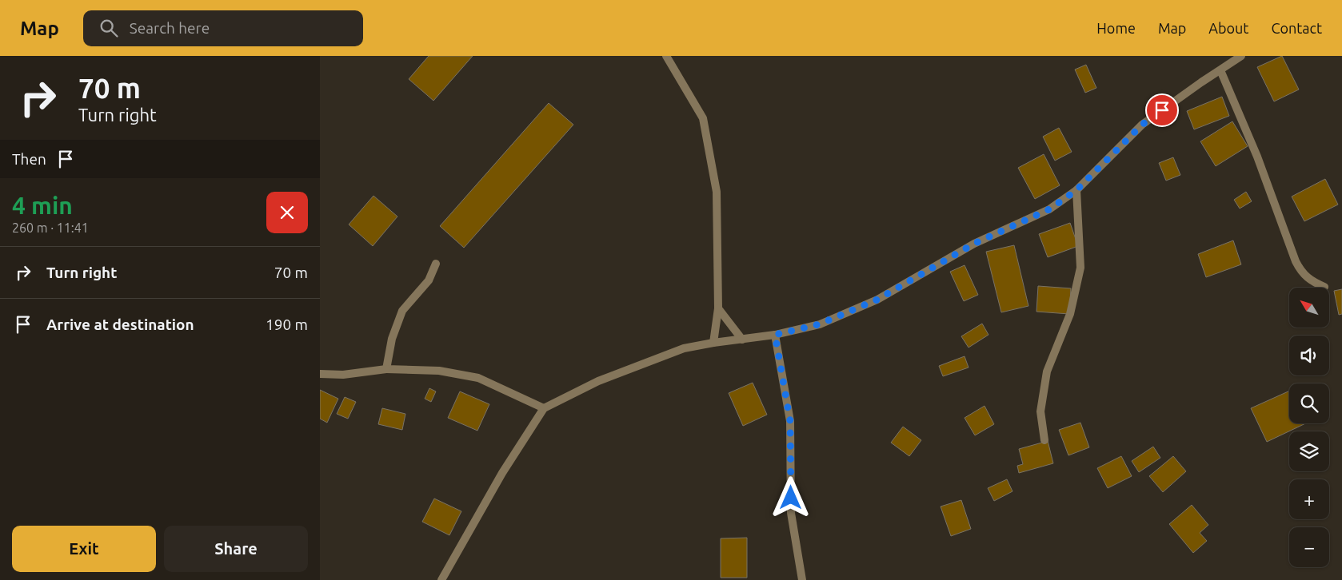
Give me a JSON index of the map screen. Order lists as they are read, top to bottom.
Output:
{
  "north": "top left",
  "page": {
    "header": "Map",
    "search": "Search here",
    "nav": [
      "Home",
      "Map",
      "About",
      "Contact"
    ],
    "turn": ["70 m", "Turn right"],
    "then": "Then",
    "heading": ["4 min", "260 m · 11:41"],
    "list": [
      {
        "name": "Turn right",
        "value": "70 m"
      },
      {
        "name": "Arrive at destination",
        "value": "190 m"
      }
    ],
    "map_buttons": ["+", "−"],
    "buttons": ["Exit", "Share"]
  }
}
